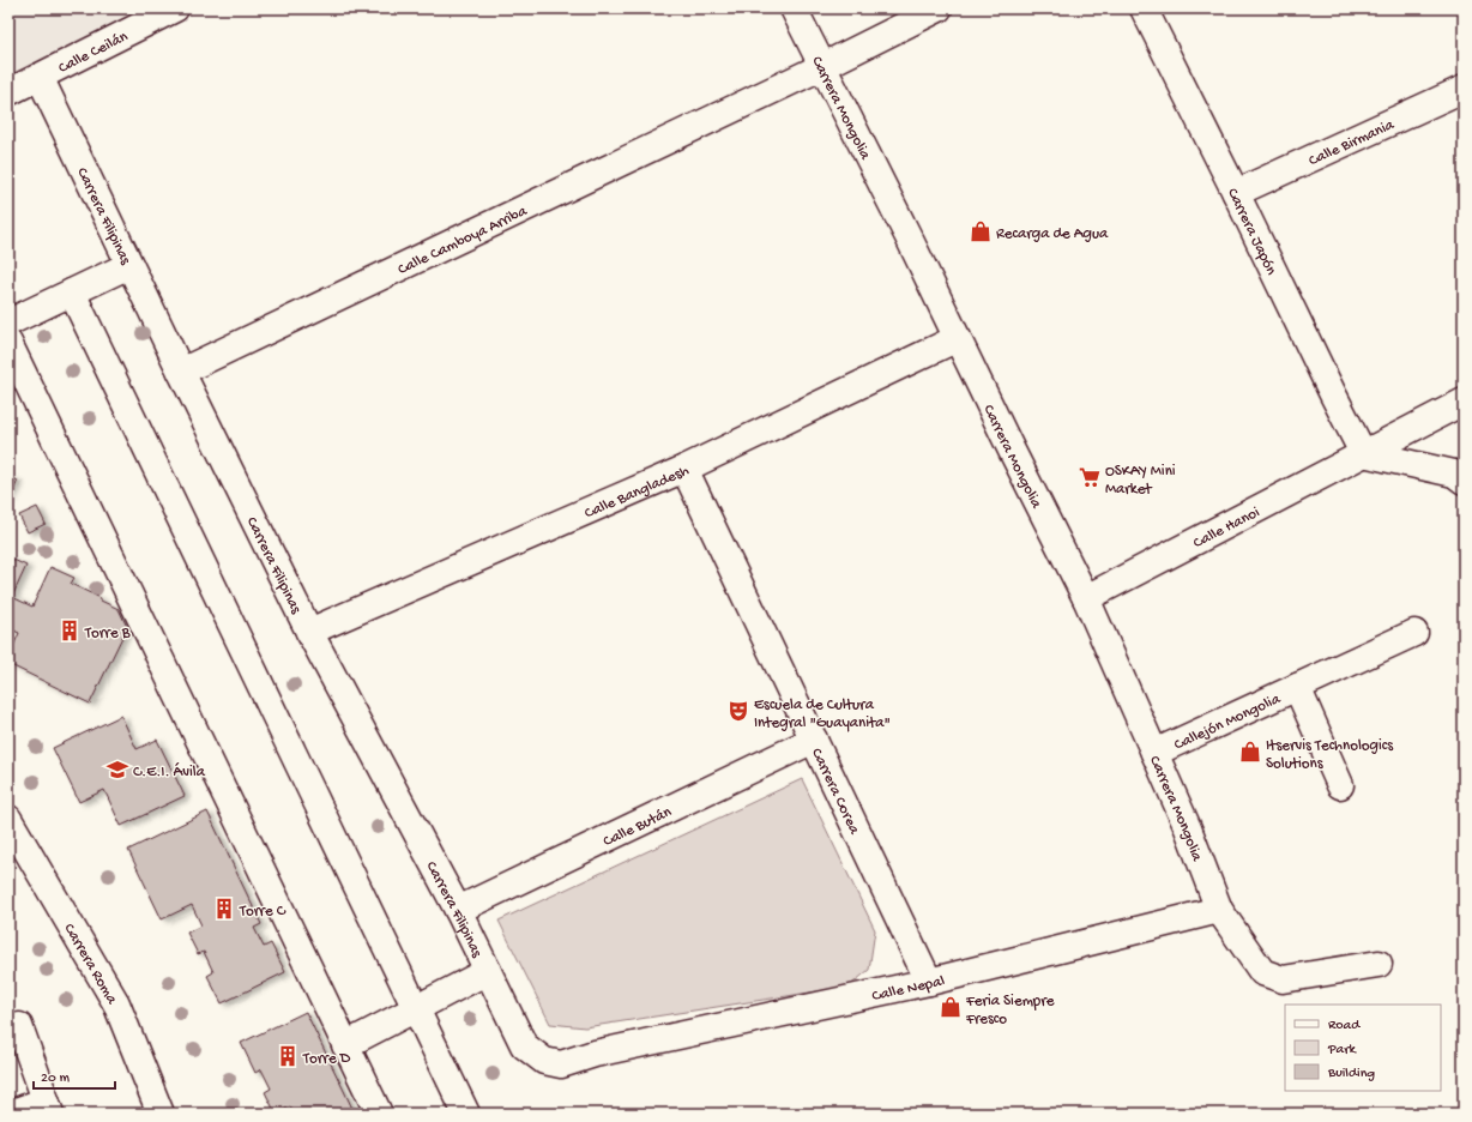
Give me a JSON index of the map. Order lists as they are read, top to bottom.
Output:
{
  "streets": {
    "street": [
      "Calle Ceilán",
      "Carrera Mongolia",
      "Calle Birmania",
      "Carrera Filipinas",
      "Carrera Japón",
      "Calle Camboya Arriba",
      "Calle Bangladesh",
      "Calle Hanoi",
      "Callejón Mongolia",
      "Carrera Corea",
      "Calle Bután",
      "Carrera Roma",
      "Calle Nepal"
    ]
  },
  "crossings": [
    ["Calle Ceilán", "Carrera Filipinas"],
    ["Carrera Mongolia", "Calle Camboya Arriba"],
    ["Carrera Mongolia", "Calle Bangladesh"],
    ["Carrera Mongolia", "Calle Hanoi"],
    ["Carrera Mongolia", "Callejón Mongolia"],
    ["Carrera Mongolia", "Calle Nepal"],
    ["Calle Birmania", "Carrera Japón"],
    ["Carrera Filipinas", "Calle Camboya Arriba"],
    ["Carrera Filipinas", "Calle Bangladesh"],
    ["Carrera Filipinas", "Calle Bután"],
    ["Carrera Filipinas", "Calle Nepal"],
    ["Carrera Japón", "Calle Hanoi"],
    ["Calle Bangladesh", "Carrera Corea"],
    ["Carrera Corea", "Calle Bután"],
    ["Carrera Corea", "Calle Nepal"]
  ],
  "places": {
    "shop": ["Recarga de Agua", "Itservis Technologics Solutions", "Feria Siempre Fresco"],
    "supermarket": ["OSKAY Mini Market"],
    "building": ["Torre B", "Torre C", "Torre D"],
    "theatre": ["Escuela de Cultura Integral \"Guayanita\""],
    "school or university": ["C.E.I. Ávila"]
  },
  "legend": ["Road", "Park", "Building"],
  "scale_bar": "20 m"
}
